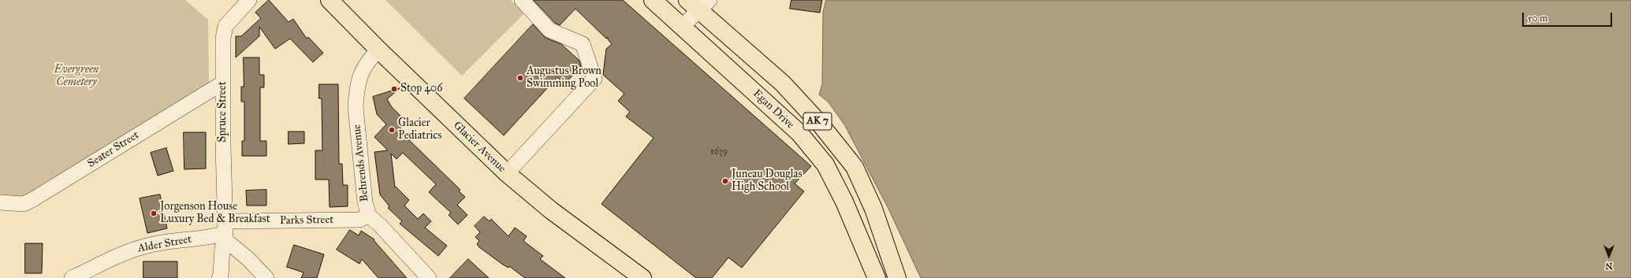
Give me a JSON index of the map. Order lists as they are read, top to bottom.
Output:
{
  "streets": {
    "main road": ["Egan Drive", "AK 7", "Glacier Avenue"],
    "street": [
      "Spruce Street",
      "Seater Street",
      "Behrends Avenue",
      "Parks Street",
      "Alder Street"
    ]
  },
  "crossings": [
    ["Spruce Street", "Seater Street"],
    ["Spruce Street", "Parks Street"],
    ["Spruce Street", "Alder Street"],
    ["Glacier Avenue", "Behrends Avenue"],
    ["Behrends Avenue", "Parks Street"],
    ["Parks Street", "Alder Street"]
  ],
  "parks": ["Evergreen Cemetery"],
  "places": [
    "Augustus Brown Swimming Pool",
    "Stop 406",
    "Glacier Pediatrics",
    "Juneau Douglas High School",
    "Jorgenson House Luxury Bed & Breakfast"
  ],
  "house_numbers": ["1639"],
  "scale_bar": "50 m",
  "north": "bottom"
}
